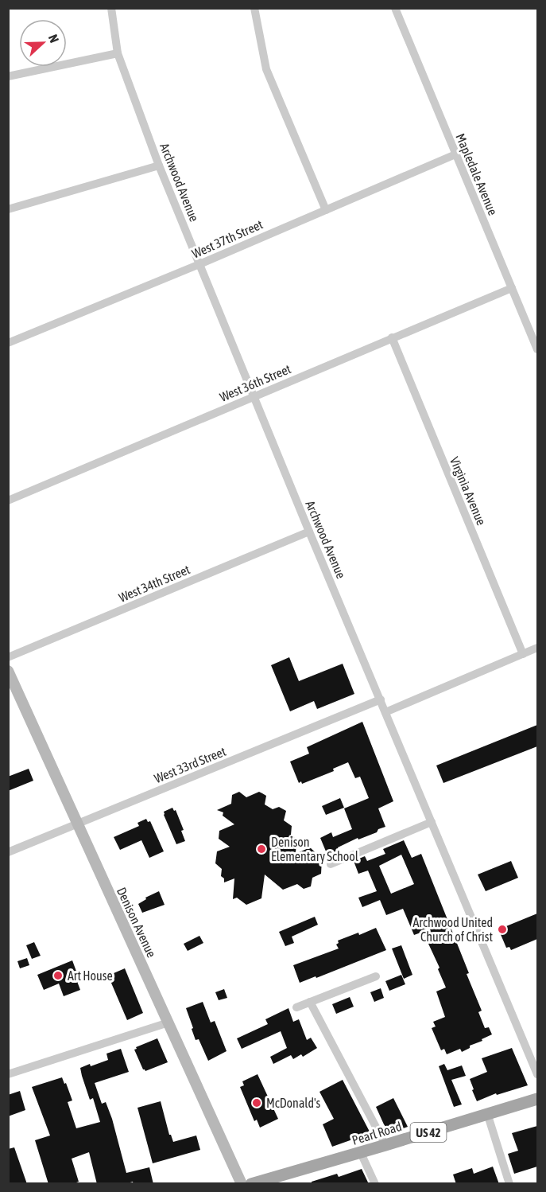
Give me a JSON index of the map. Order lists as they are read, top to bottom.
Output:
{
  "streets": {
    "main road": ["Denison Avenue", "US 42", "Pearl Road"],
    "street": [
      "Mapledale Avenue",
      "Archwood Avenue",
      "West 37th Street",
      "West 36th Street",
      "Virginia Avenue",
      "West 34th Street",
      "West 33rd Street"
    ]
  },
  "crossings": [
    ["Mapledale Avenue", "West 37th Street"],
    ["Mapledale Avenue", "West 36th Street"],
    ["Archwood Avenue", "West 37th Street"],
    ["Archwood Avenue", "West 36th Street"],
    ["Archwood Avenue", "West 34th Street"],
    ["Archwood Avenue", "West 33rd Street"],
    ["West 36th Street", "Virginia Avenue"],
    ["West 33rd Street", "Denison Avenue"]
  ],
  "places": [
    "Denison Elementary School",
    "Archwood United Church of Christ",
    "Art House",
    "McDonald's"
  ],
  "north": "right"
}
